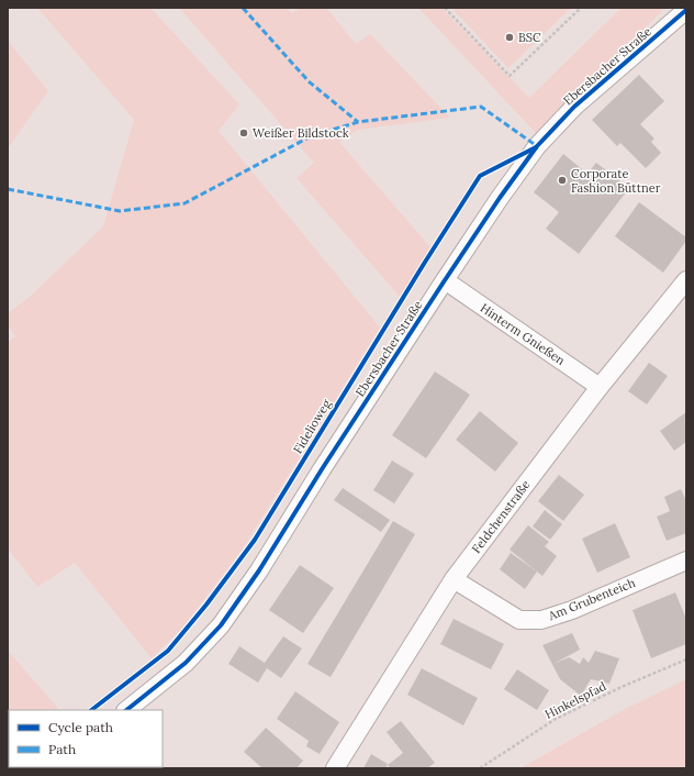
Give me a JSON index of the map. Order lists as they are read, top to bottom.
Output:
{
  "streets": {
    "street": [
      "Ebersbacher Straße",
      "Hinterm Gnießen",
      "Feldchenstraße",
      "Am Grubenteich"
    ],
    "path": ["Hinkelspfad"],
    "cycle path": ["Fidelioweg"]
  },
  "crossings": [
    ["Ebersbacher Straße", "Hinterm Gnießen"],
    ["Hinterm Gnießen", "Feldchenstraße"],
    ["Feldchenstraße", "Am Grubenteich"]
  ],
  "places": ["BSC", "Weißer Bildstock", "Corporate Fashion Büttner"],
  "legend": ["Cycle path", "Path"]
}
